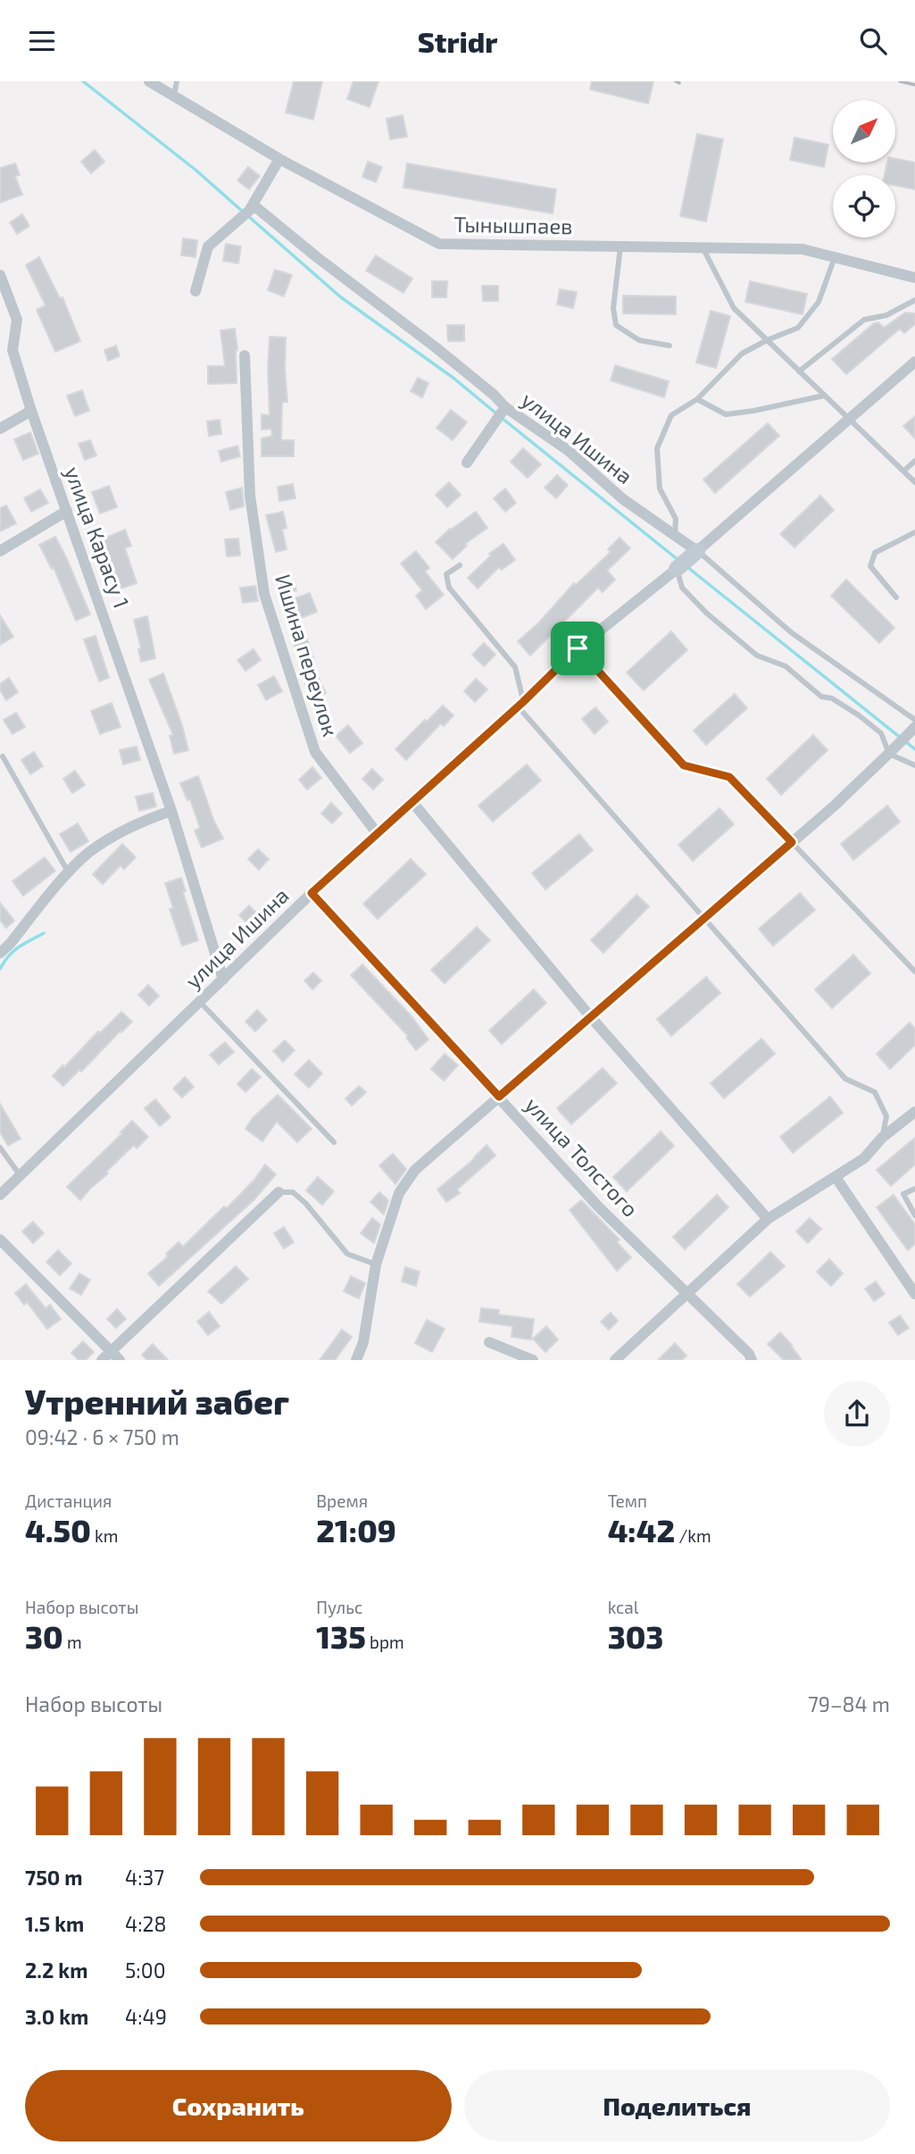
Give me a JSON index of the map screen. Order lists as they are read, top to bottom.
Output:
{
  "streets": {
    "street": [
      "Тынышпаев",
      "улица Ишина",
      "улица Карасу 1",
      "Ишина переулок",
      "улица Толстого"
    ]
  },
  "crossings": [
    ["улица Ишина", "улица Карасу 1"],
    ["улица Ишина", "Ишина переулок"],
    ["улица Ишина", "улица Толстого"]
  ],
  "north": "top right",
  "page": {
    "header": "Stridr",
    "heading": ["Утренний забег", "09:42 · 6 × 750 m"],
    "stats": [
      ["Дистанция", "4.50 km"],
      ["Время", "21:09"],
      ["Темп", "4:42 /km"],
      ["Набор высоты", "30 m"],
      ["Пульс", "135 bpm"],
      ["kcal", "303"]
    ],
    "chart": ["Набор высоты", "79–84 m"],
    "list": [
      {
        "name": "750 m",
        "note": "4:37"
      },
      {
        "name": "1.5 km",
        "note": "4:28"
      },
      {
        "name": "2.2 km",
        "note": "5:00"
      },
      {
        "name": "3.0 km",
        "note": "4:49"
      }
    ],
    "buttons": ["Сохранить", "Поделиться"]
  }
}
